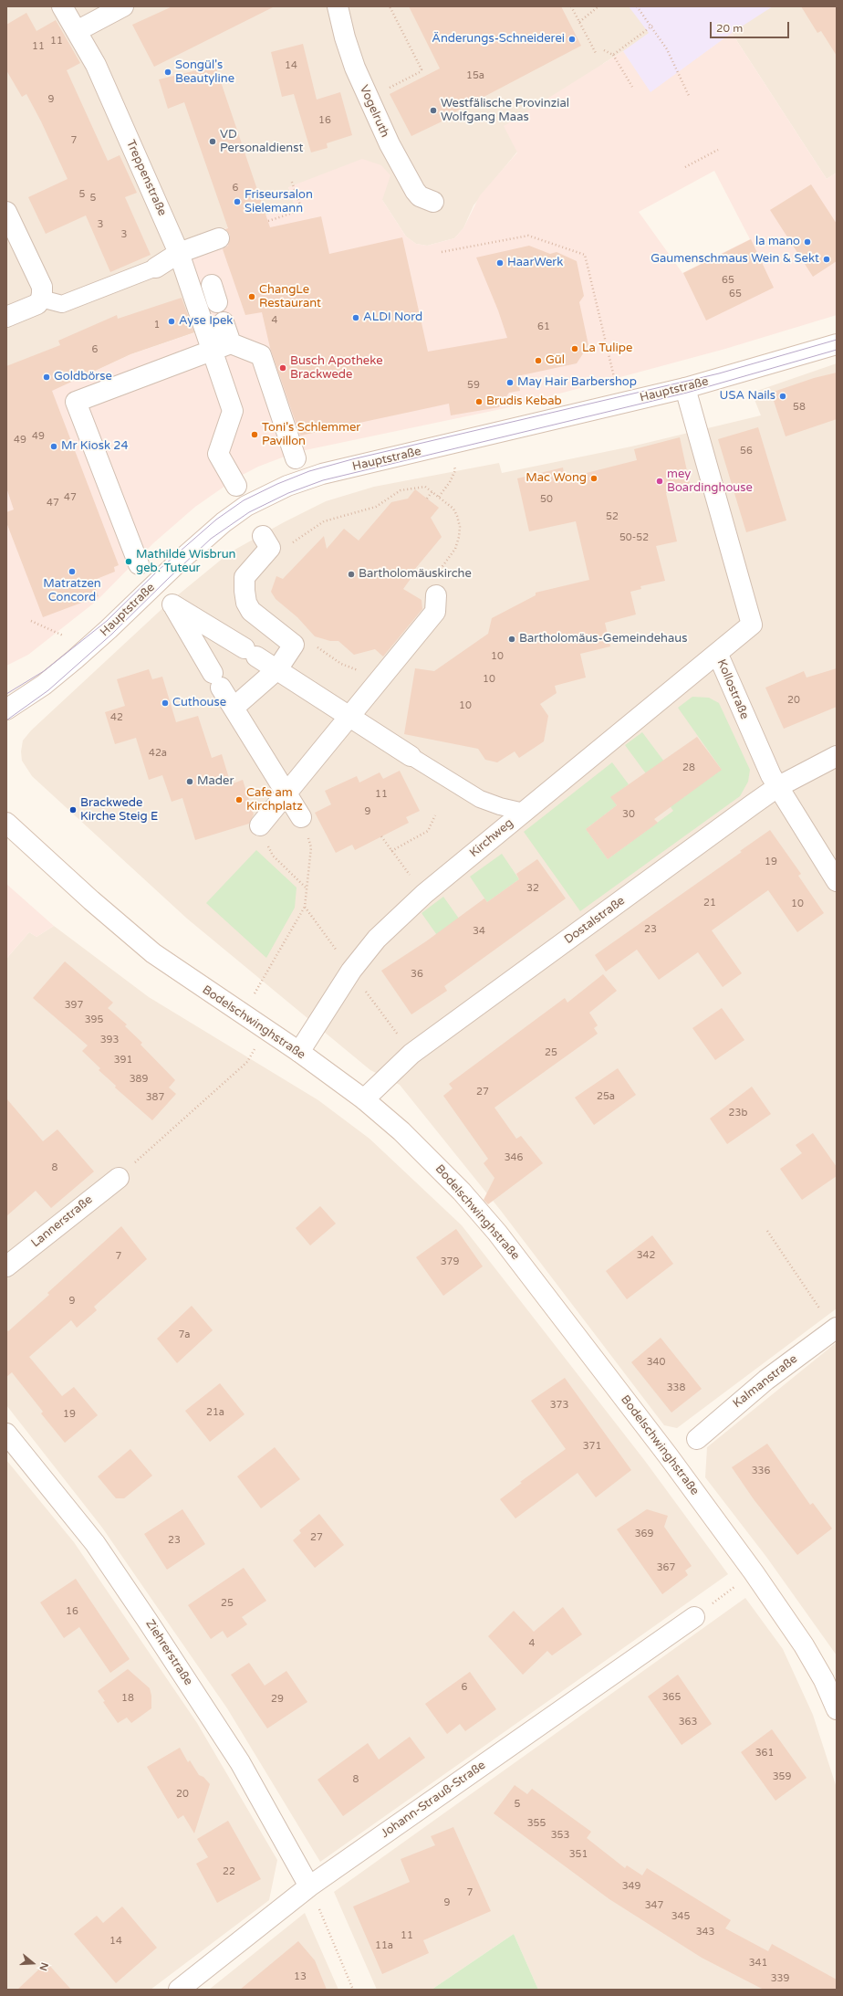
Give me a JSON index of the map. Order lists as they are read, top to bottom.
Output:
{
  "streets": {
    "street": [
      "Vogelruth",
      "Treppenstraße",
      "Hauptstraße",
      "Kollostraße",
      "Kirchweg",
      "Dostalstraße",
      "Bodelschwinghstraße",
      "Lannerstraße",
      "Kalmanstraße",
      "Ziehrerstraße",
      "Johann-Strauß-Straße"
    ]
  },
  "crossings": [
    ["Hauptstraße", "Kollostraße"],
    ["Kollostraße", "Kirchweg"],
    ["Kollostraße", "Dostalstraße"],
    ["Kirchweg", "Bodelschwinghstraße"],
    ["Dostalstraße", "Bodelschwinghstraße"],
    ["Ziehrerstraße", "Johann-Strauß-Straße"]
  ],
  "places": [
    "Änderungs-Schneiderei",
    "Songül's Beautyline",
    "Westfälische Provinzial Wolfgang Maas",
    "VD Personaldienst",
    "Friseursalon Sielemann",
    "la mano",
    "Gaumenschmaus Wein & Sekt",
    "HaarWerk",
    "ChangLe Restaurant",
    "ALDI Nord",
    "Ayse Ipek",
    "La Tulipe",
    "Gül",
    "Busch Apotheke Brackwede",
    "Goldbörse",
    "May Hair Barbershop",
    "USA Nails",
    "Brudis Kebab",
    "Toni's Schlemmer Pavillon",
    "Mr Kiosk 24",
    "Mac Wong",
    "mey Boardinghouse",
    "Mathilde Wisbrun geb. Tuteur",
    "Matratzen Concord",
    "Bartholomäuskirche",
    "Bartholomäus-Gemeindehaus",
    "Cuthouse",
    "Mader",
    "Cafe am Kirchplatz",
    "Brackwede Kirche Steig E"
  ],
  "house_numbers": [
    "11",
    "11",
    "14",
    "15a",
    "9",
    "16",
    "7",
    "6",
    "5",
    "5",
    "3",
    "3",
    "65",
    "65",
    "4",
    "1",
    "61",
    "6",
    "59",
    "58",
    "49",
    "49",
    "56",
    "47",
    "50",
    "47",
    "52",
    "50-52",
    "10",
    "10",
    "20",
    "10",
    "42",
    "42a",
    "28",
    "11",
    "9",
    "30",
    "19",
    "32",
    "21",
    "10",
    "23",
    "34",
    "36",
    "397",
    "395",
    "393",
    "25",
    "391",
    "389",
    "27",
    "25a",
    "387",
    "23b",
    "346",
    "8",
    "342",
    "7",
    "379",
    "9",
    "7a",
    "340",
    "338",
    "373",
    "21a",
    "19",
    "371",
    "336",
    "369",
    "27",
    "23",
    "367",
    "25",
    "16",
    "4",
    "6",
    "365",
    "18",
    "29",
    "363",
    "361",
    "359",
    "8",
    "20",
    "5",
    "355",
    "353",
    "351",
    "22",
    "349",
    "7",
    "9",
    "347",
    "345",
    "343",
    "11",
    "14",
    "11a",
    "341",
    "13",
    "339"
  ],
  "scale_bar": "20 m",
  "north": "right"
}
